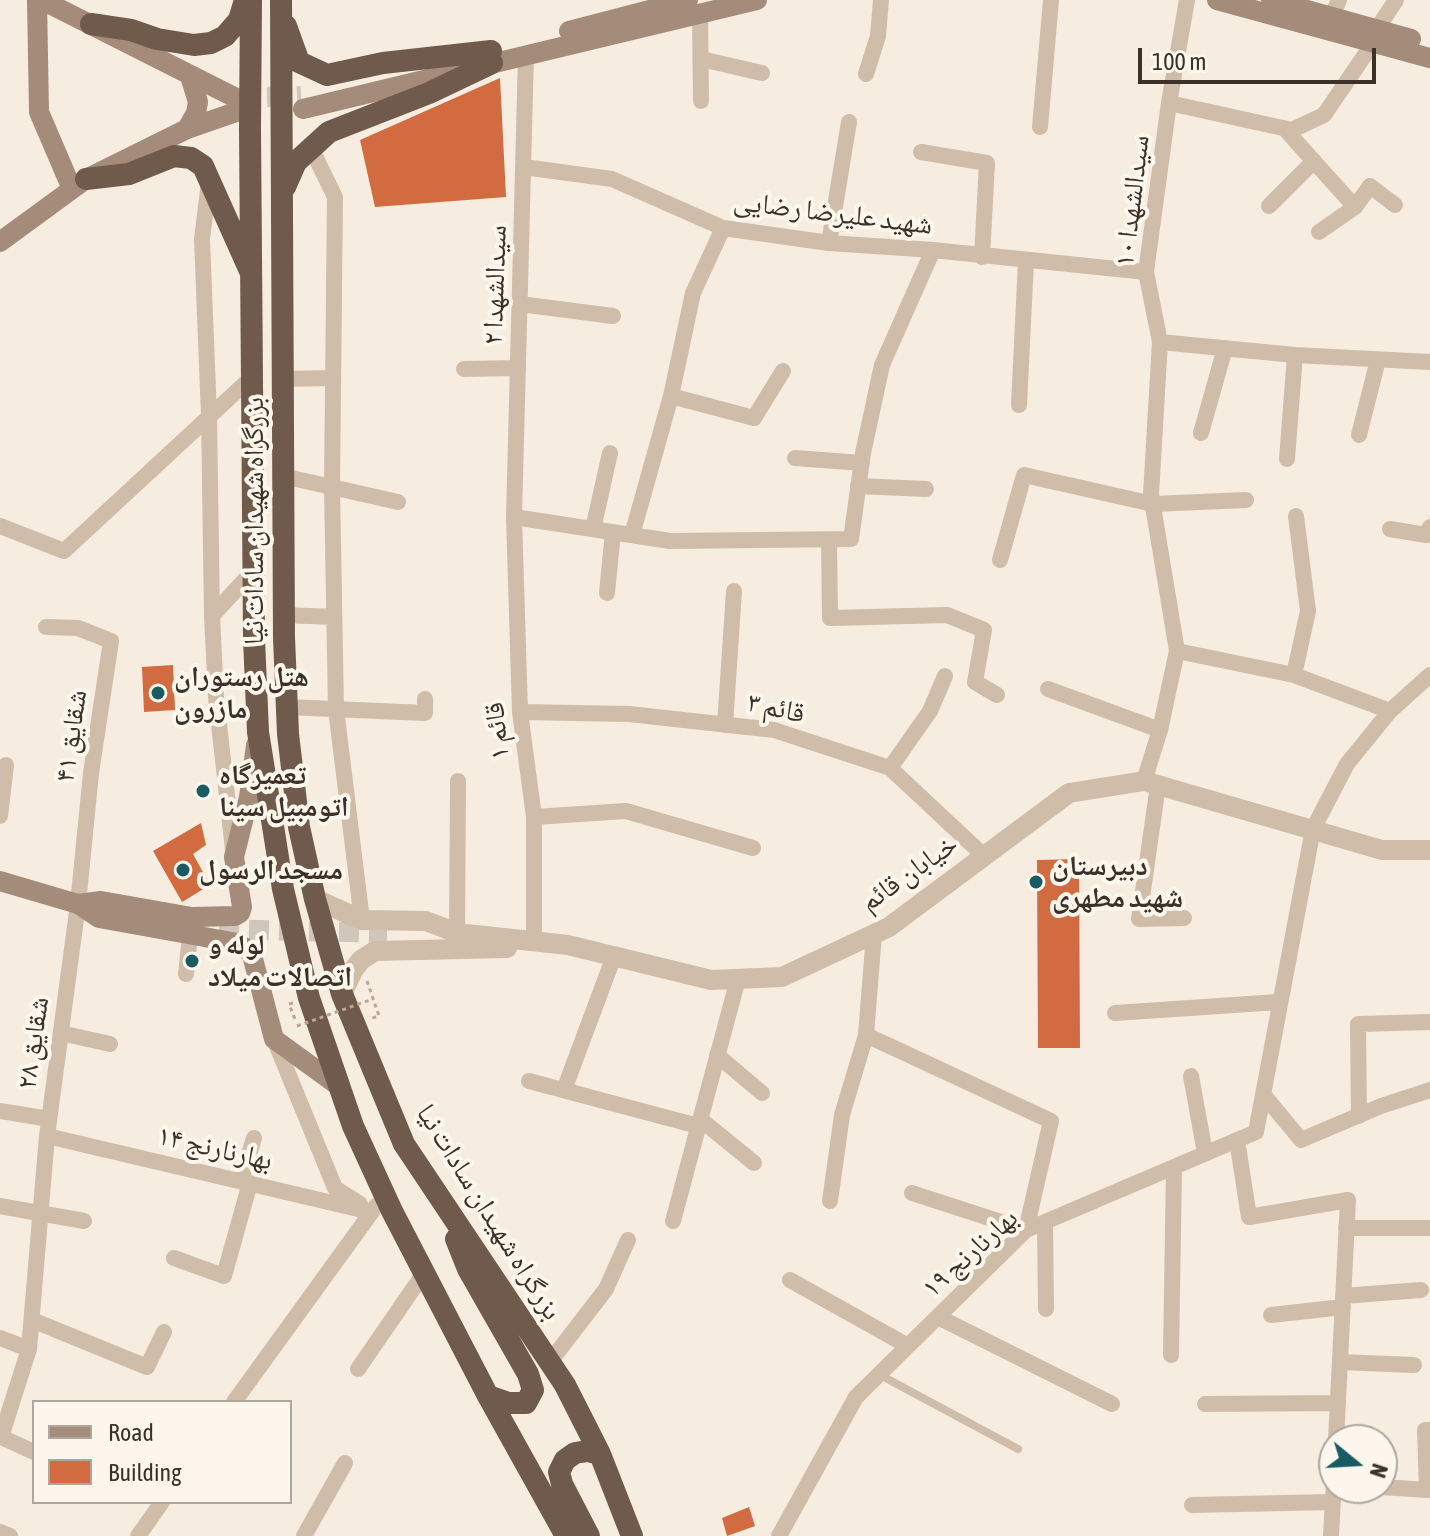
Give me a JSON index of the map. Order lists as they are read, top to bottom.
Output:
{
  "streets": {
    "highway": ["بزرگراه شهیدان سادات نیا"],
    "street": [
      "سیدالشهدا ۱۰",
      "شهید علیرضا رضایی",
      "سیدالشهدا ۲",
      "قائم ۳",
      "قائم ۱",
      "شقایق ۴۱",
      "خیابان قائم",
      "شقایق ۲۸",
      "بهارنارنج ۱۴",
      "بهارنارنج ۱۹"
    ]
  },
  "crossings": [
    ["سیدالشهدا ۱۰", "شهید علیرضا رضایی"],
    ["شهید علیرضا رضایی", "سیدالشهدا ۲"],
    ["سیدالشهدا ۲", "قائم ۱"],
    ["بزرگراه شهیدان سادات نیا", "خیابان قائم"],
    ["بزرگراه شهیدان سادات نیا", "بهارنارنج ۱۴"],
    ["قائم ۳", "قائم ۱"],
    ["قائم ۳", "خیابان قائم"],
    ["قائم ۱", "خیابان قائم"],
    ["شقایق ۴۱", "شقایق ۲۸"],
    ["خیابان قائم", "بهارنارنج ۱۹"],
    ["شقایق ۲۸", "بهارنارنج ۱۴"]
  ],
  "places": [
    "هتل رستوران مازرون",
    "تعمیرگاه اتومبیل سینا",
    "مسجد الرسول",
    "دبیرستان شهید مطهری",
    "لوله و اتصالات میلاد"
  ],
  "legend": ["Road", "Building"],
  "scale_bar": "100 m",
  "north": "right"
}
